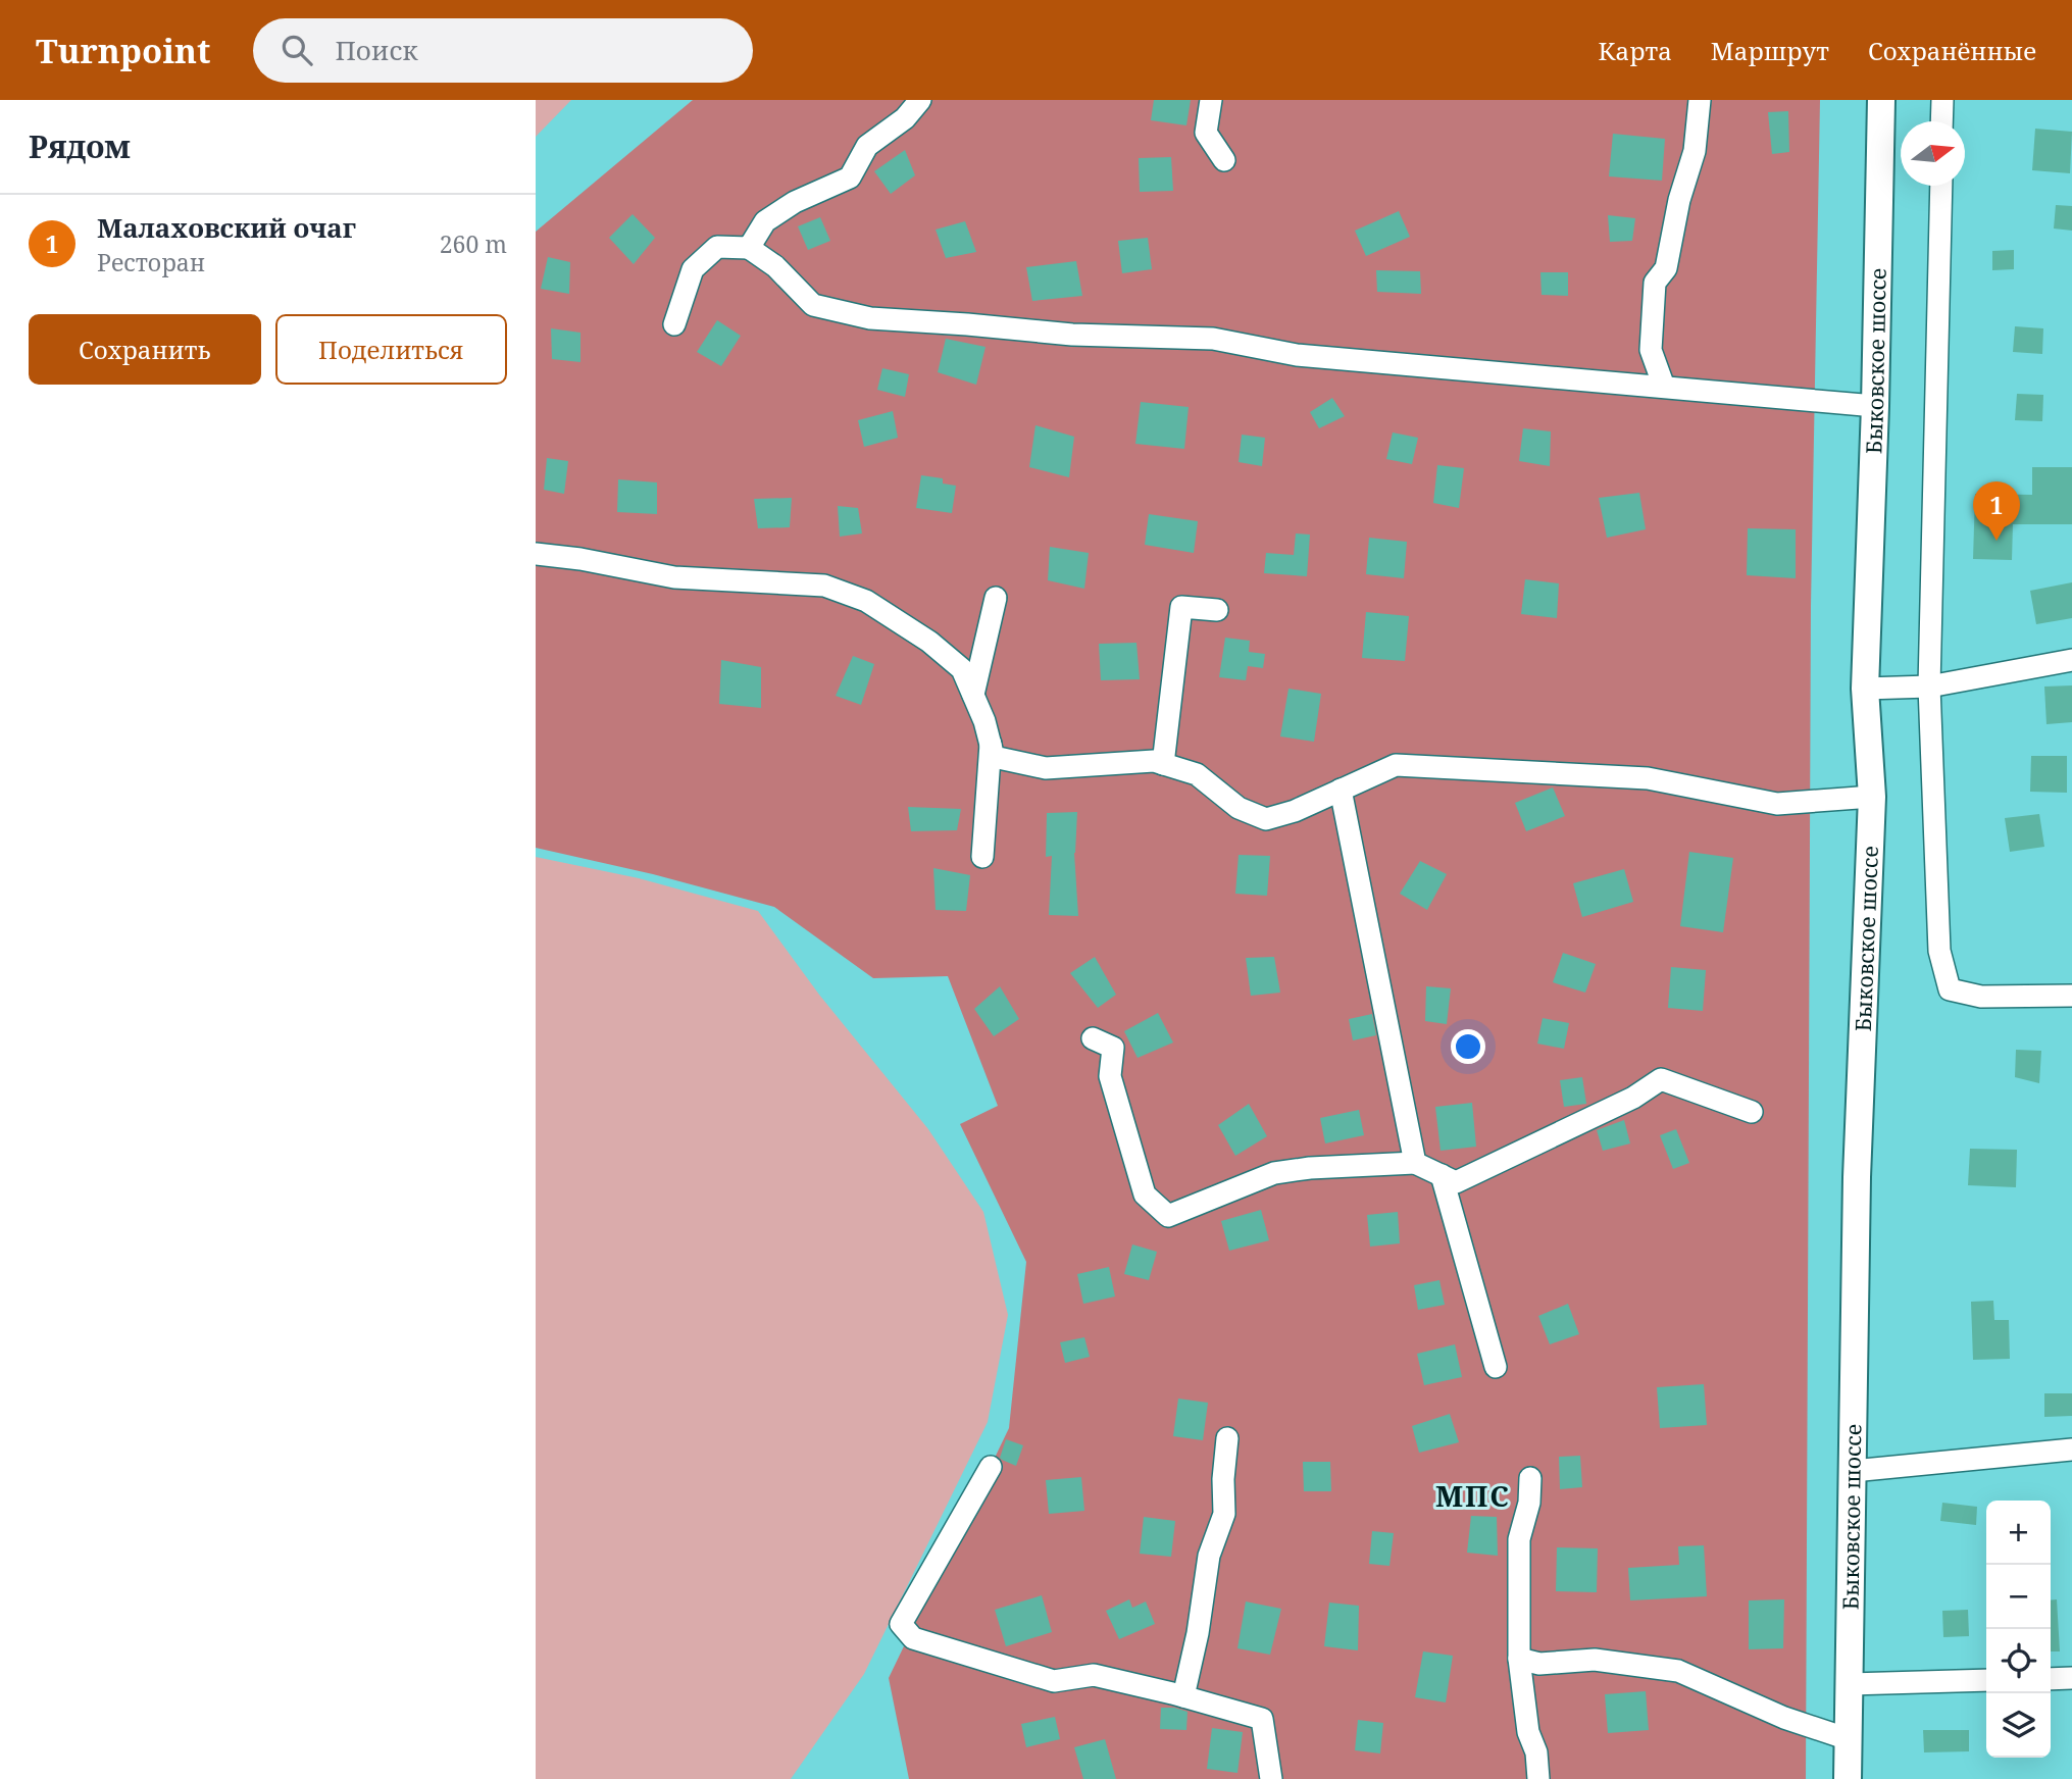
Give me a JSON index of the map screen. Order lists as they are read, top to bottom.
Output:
{
  "streets": {
    "main road": ["Быковское шоссе"]
  },
  "districts": ["МПС"],
  "north": "right",
  "page": {
    "header": "Turnpoint",
    "search": "Поиск",
    "nav": ["Карта", "Маршрут", "Сохранённые"],
    "heading": "Рядом",
    "list": [
      {
        "mark": "1",
        "name": "Малаховский очаг",
        "note": "Ресторан",
        "value": "260 m"
      }
    ],
    "buttons": ["Сохранить", "Поделиться"],
    "pins": "1",
    "map_buttons": ["+", "−"]
  }
}
